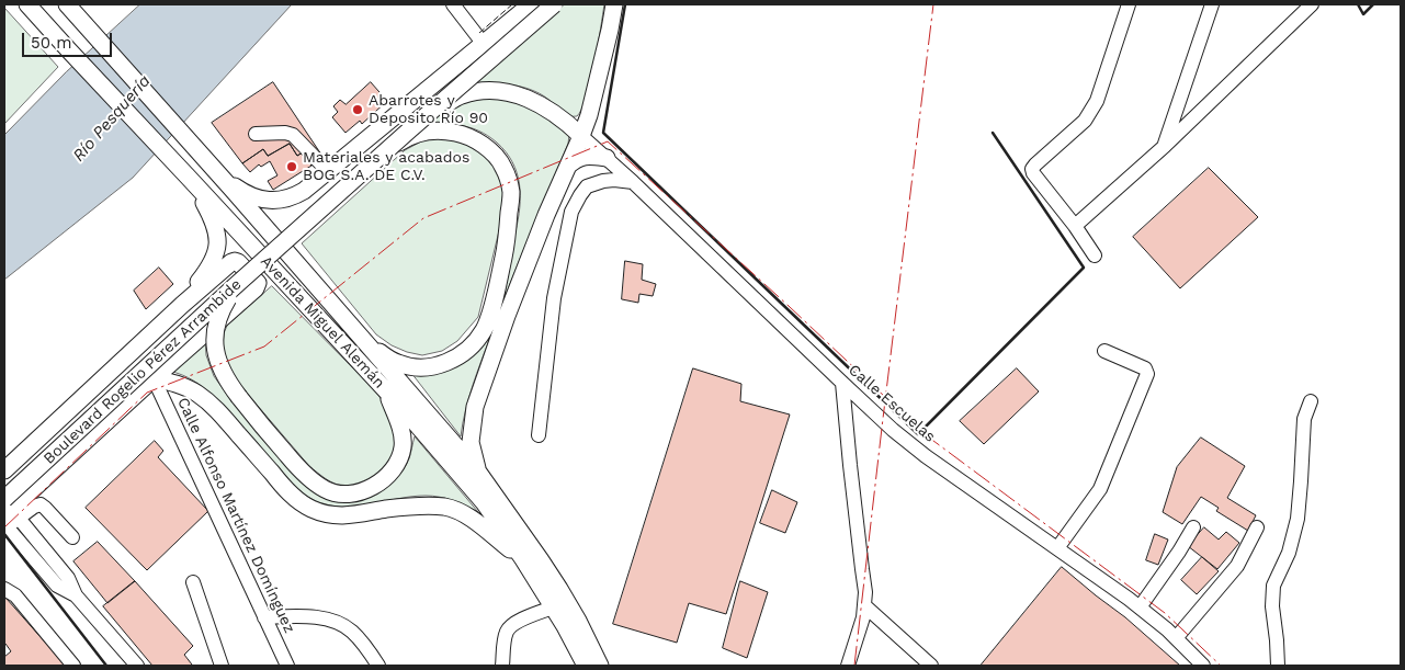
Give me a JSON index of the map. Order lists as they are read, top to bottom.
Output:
{
  "streets": {
    "main road": ["Avenida Miguel Alemán", "Boulevard Rogelio Pérez Arrambide"],
    "street": ["Calle Escuelas", "Calle Alfonso Martínez Domínguez"]
  },
  "crossings": [
    ["Avenida Miguel Alemán", "Boulevard Rogelio Pérez Arrambide"]
  ],
  "water": ["Río Pesquería"],
  "places": ["Abarrotes y Deposito Río 90", "Materiales y acabados BOG S.A. DE C.V."],
  "scale_bar": "50 m"
}
